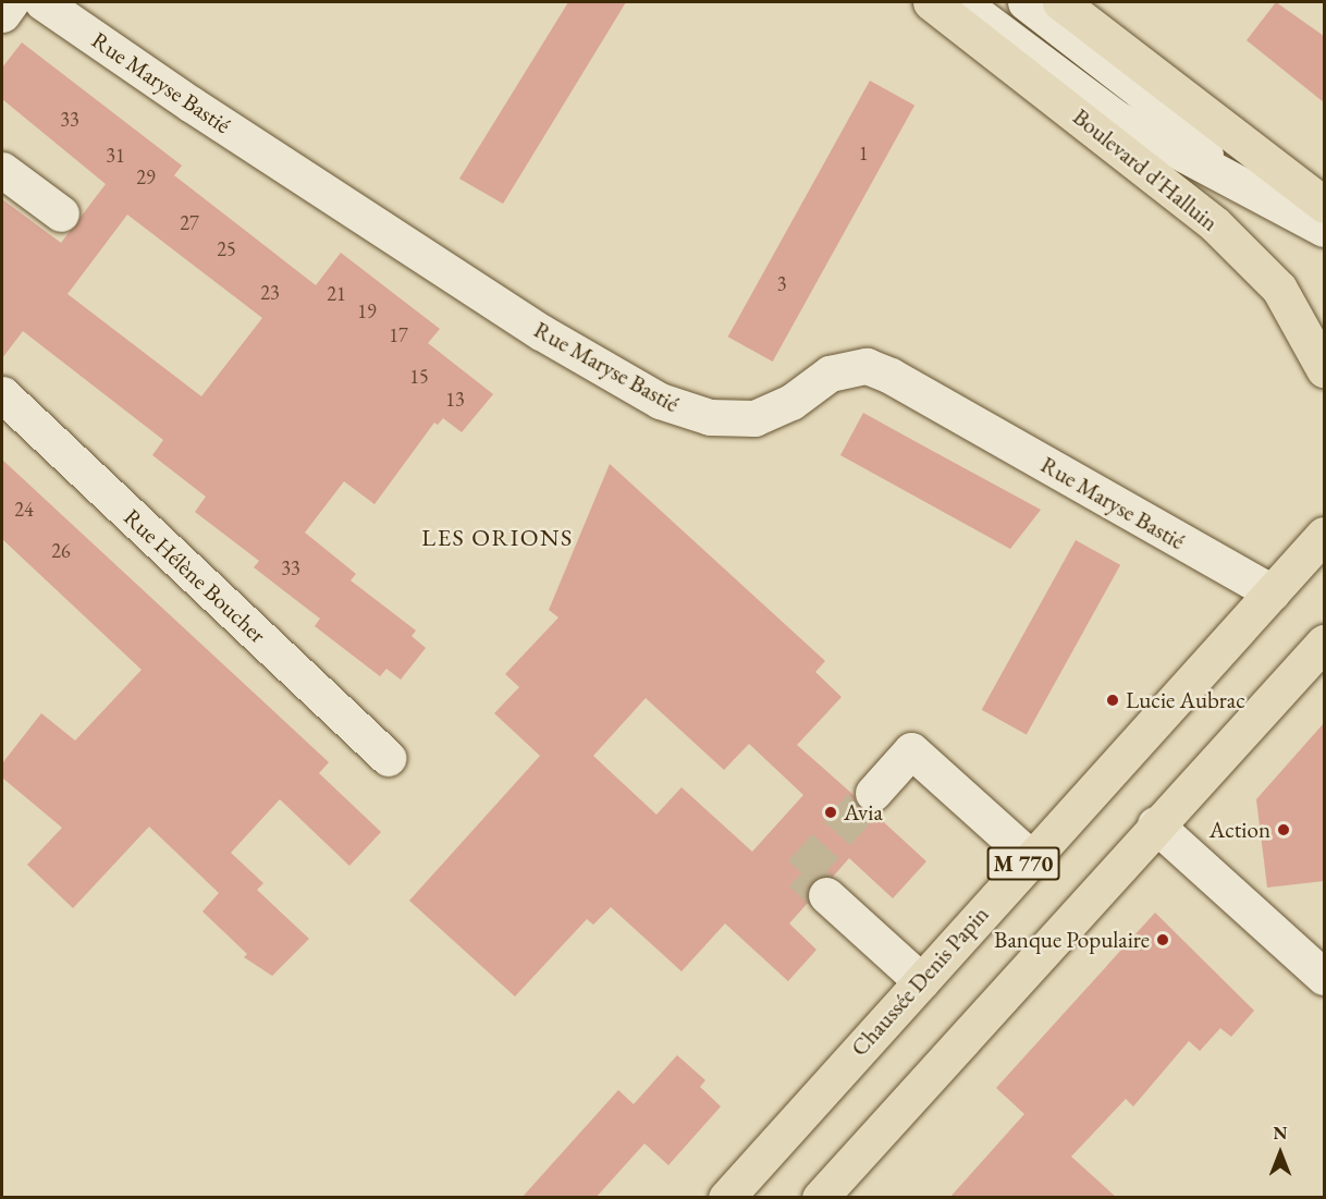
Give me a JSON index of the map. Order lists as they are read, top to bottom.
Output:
{
  "streets": {
    "main road": ["Boulevard d'Halluin", "M 770", "Chaussée Denis Papin"],
    "street": ["Rue Maryse Bastié", "Rue Hélène Boucher"]
  },
  "crossings": [
    ["Rue Maryse Bastié", "Chaussée Denis Papin"]
  ],
  "districts": ["LES ORIONS"],
  "places": [
    "Lucie Aubrac",
    "Avia",
    "Action",
    "Banque Populaire"
  ],
  "house_numbers": [
    "33",
    "1",
    "31",
    "29",
    "27",
    "25",
    "3",
    "23",
    "21",
    "19",
    "17",
    "15",
    "13",
    "24",
    "26",
    "33"
  ],
  "north": "top"
}
